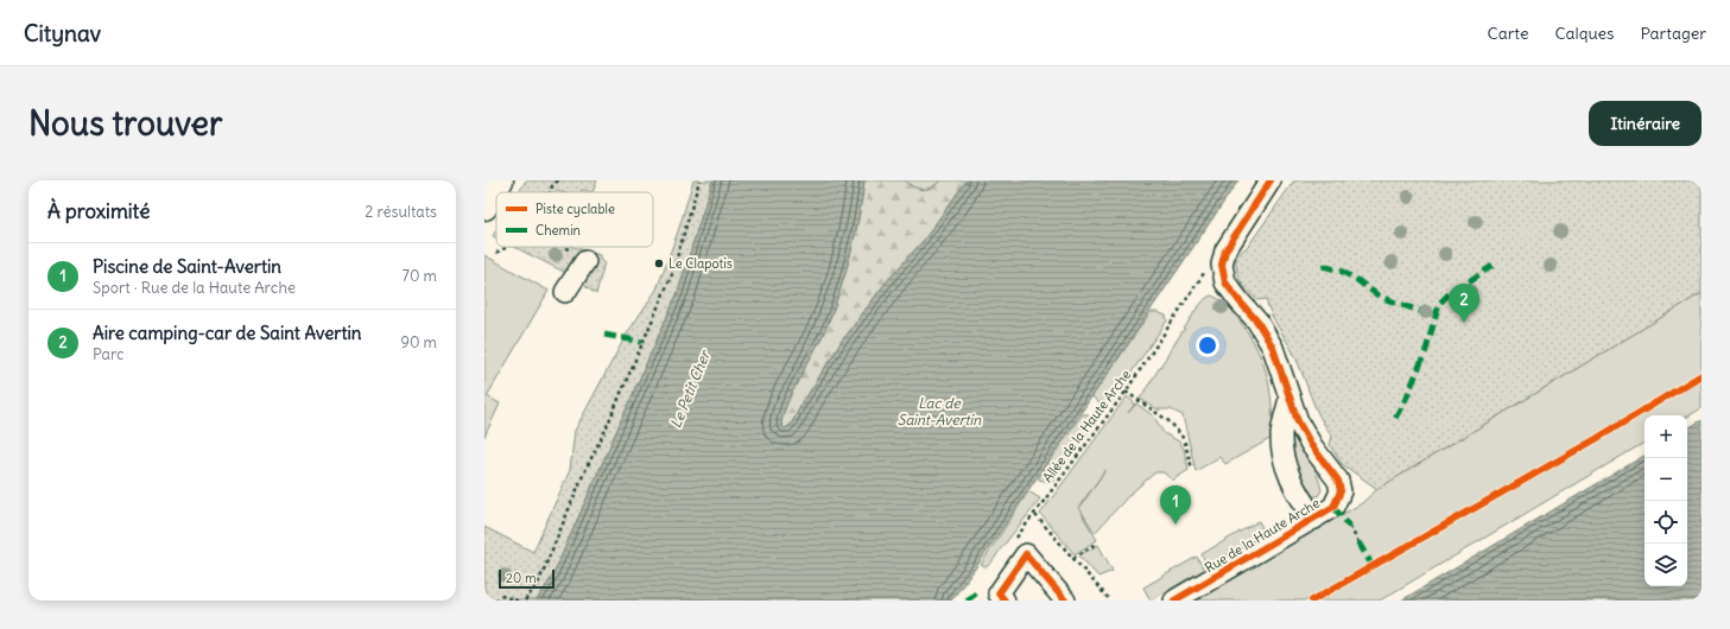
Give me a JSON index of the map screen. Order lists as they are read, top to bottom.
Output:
{
  "streets": {
    "street": ["Rue de la Haute Arche"],
    "path": ["Allée de la Haute Arche"]
  },
  "water": ["Le Petit Cher", "Lac de Saint-Avertin"],
  "places": ["Le Clapotis"],
  "legend": ["Piste cyclable", "Chemin"],
  "scale_bar": "20 m",
  "page": {
    "header": "Citynav",
    "nav": ["Carte", "Calques", "Partager"],
    "buttons": "Itinéraire",
    "title": "Nous trouver",
    "heading": ["À proximité", "2 résultats"],
    "list": [
      {
        "mark": "1",
        "name": "Piscine de Saint-Avertin",
        "note": "Sport · Rue de la Haute Arche",
        "value": "70 m"
      },
      {
        "mark": "2",
        "name": "Aire camping-car de Saint Avertin",
        "note": "Parc",
        "value": "90 m"
      }
    ],
    "pins": ["2", "1"],
    "map_buttons": ["+", "−"],
    "scale": "20 m"
  }
}
